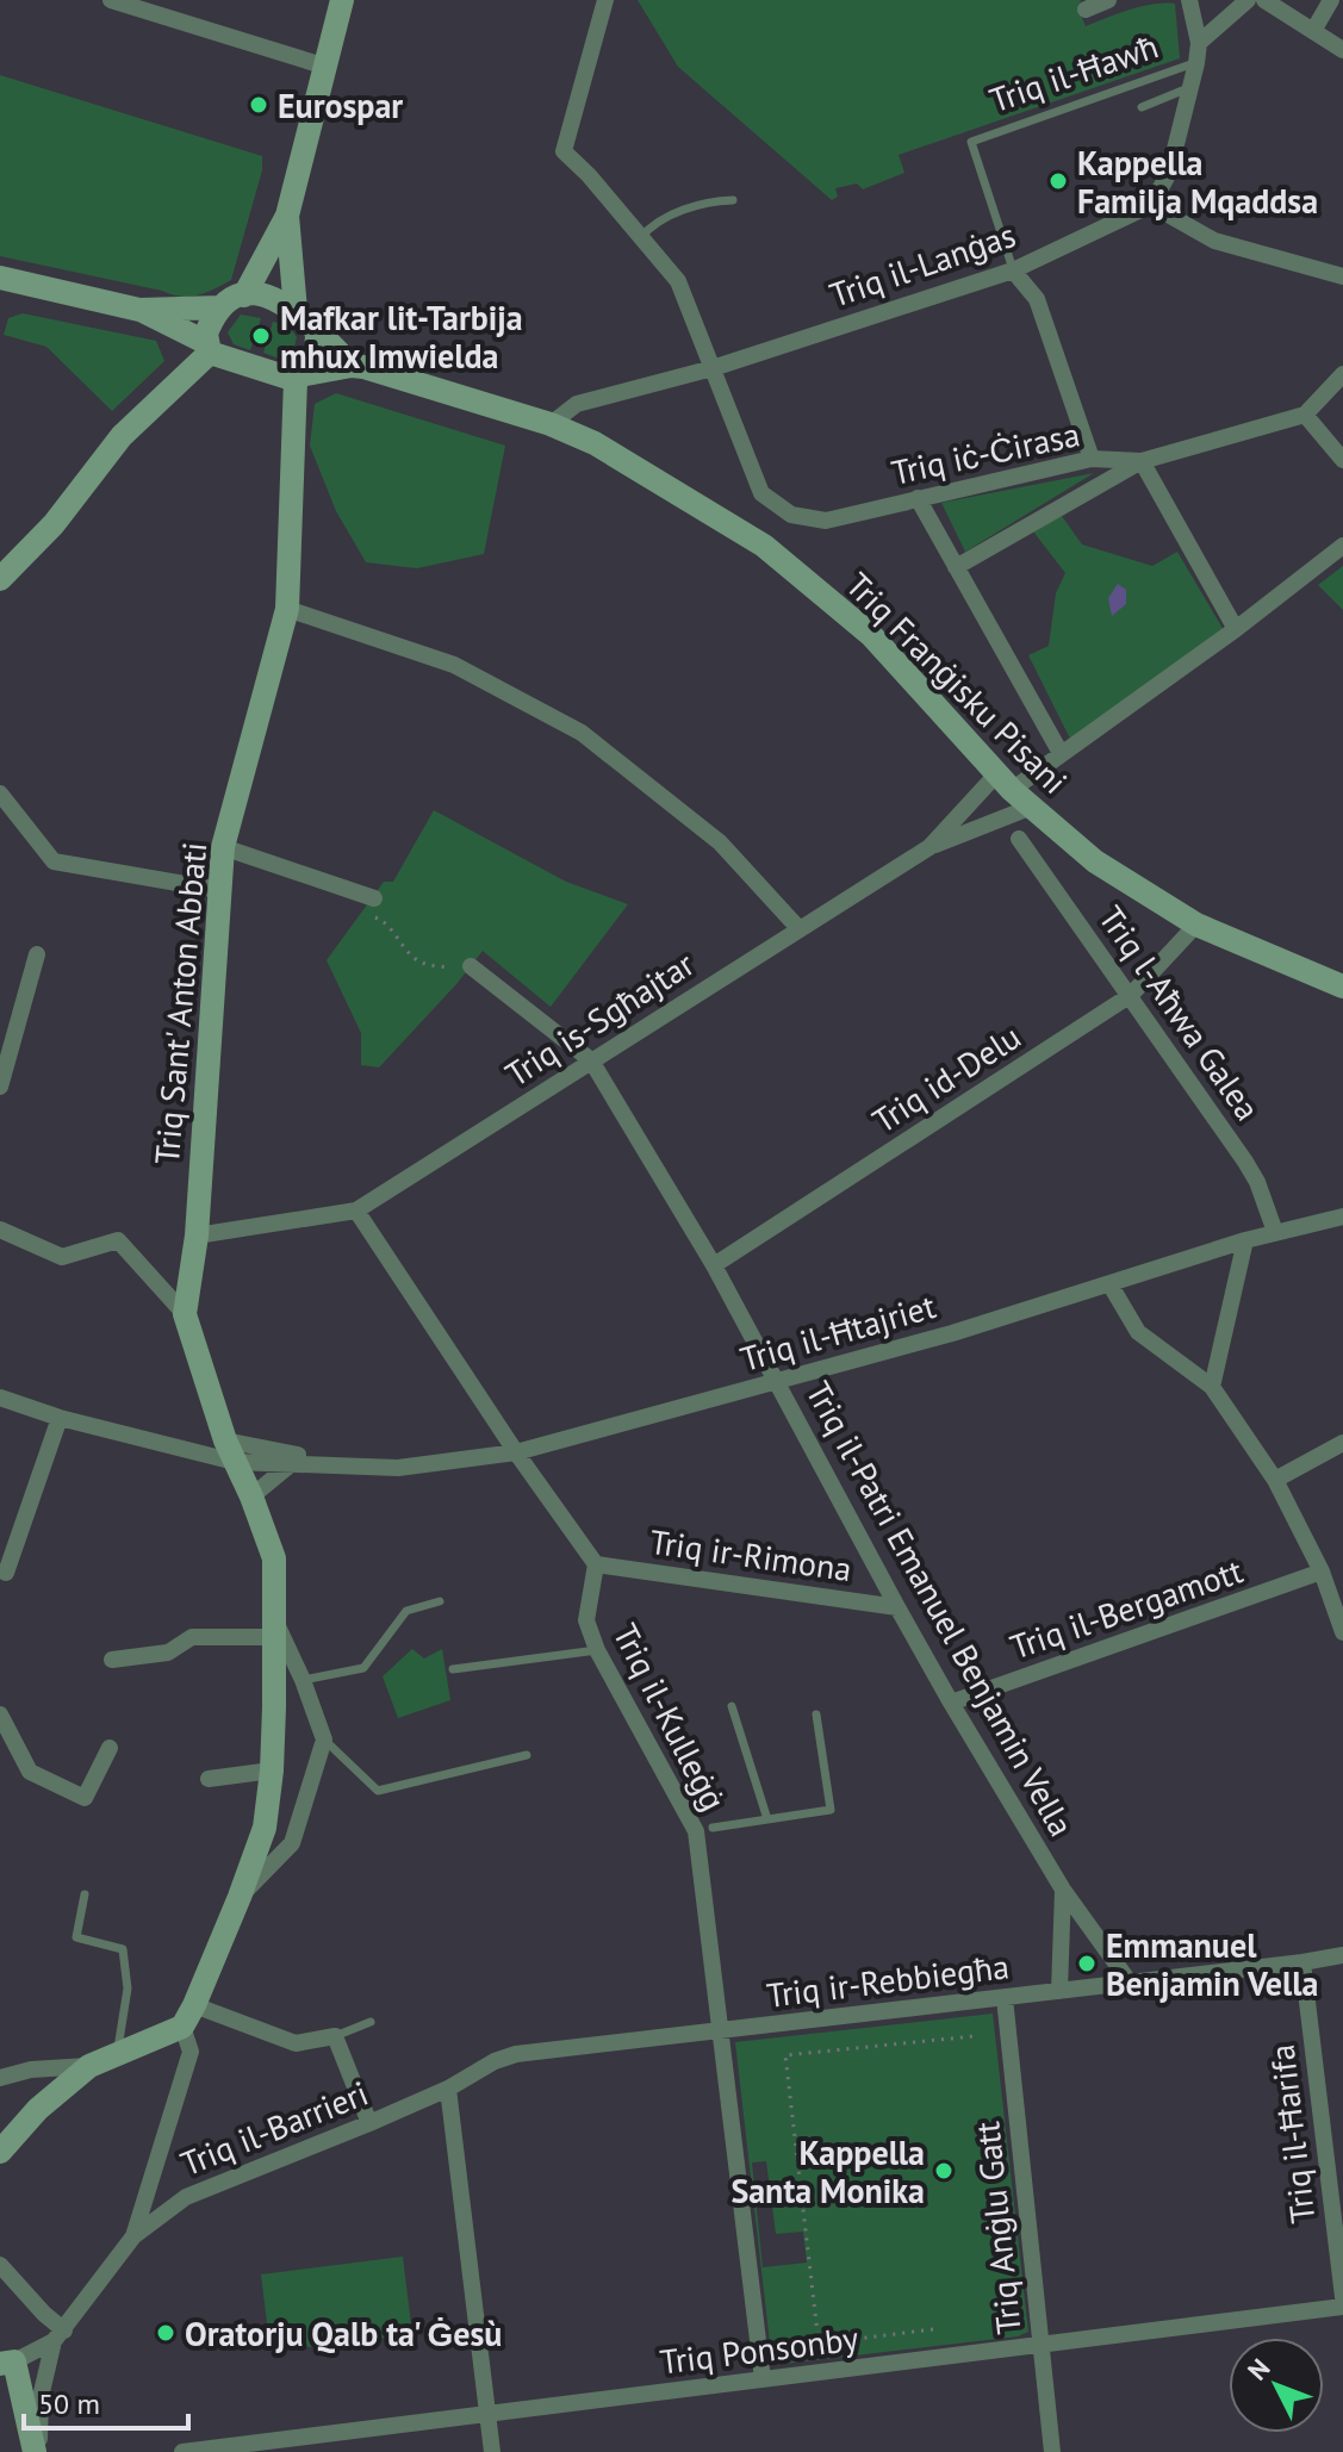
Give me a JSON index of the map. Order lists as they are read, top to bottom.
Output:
{
  "streets": {
    "street": [
      "Triq il-Ħawħ",
      "Triq il-Lanġas",
      "Triq iċ-Ċirasa",
      "Triq Franġisku Pisani",
      "Triq Sant' Anton Abbati",
      "Triq l-Aħwa Galea",
      "Triq is-Sgħajtar",
      "Triq id-Delu",
      "Triq il-Ħtajriet",
      "Triq ir-Rimona",
      "Triq il-Patri Emanuel Benjamin Vella",
      "Triq il-Bergamott",
      "Triq il-Kulleġġ",
      "Triq ir-Rebbiegħa",
      "Triq il-Barrieri",
      "Triq il-Ħarifa",
      "Triq Anġlu Gatt",
      "Triq Ponsonby"
    ]
  },
  "crossings": [
    ["Triq il-Ħawħ", "Triq il-Lanġas"],
    ["Triq il-Ħawħ", "Triq iċ-Ċirasa"],
    ["Triq il-Lanġas", "Triq iċ-Ċirasa"],
    ["Triq il-Lanġas", "Triq Franġisku Pisani"],
    ["Triq Franġisku Pisani", "Triq Sant' Anton Abbati"],
    ["Triq Franġisku Pisani", "Triq is-Sgħajtar"],
    ["Triq Franġisku Pisani", "Triq id-Delu"],
    ["Triq Sant' Anton Abbati", "Triq is-Sgħajtar"],
    ["Triq Sant' Anton Abbati", "Triq il-Ħtajriet"],
    ["Triq Sant' Anton Abbati", "Triq il-Barrieri"],
    ["Triq l-Aħwa Galea", "Triq id-Delu"],
    ["Triq l-Aħwa Galea", "Triq il-Ħtajriet"],
    ["Triq is-Sgħajtar", "Triq il-Patri Emanuel Benjamin Vella"],
    ["Triq id-Delu", "Triq il-Patri Emanuel Benjamin Vella"],
    ["Triq il-Ħtajriet", "Triq il-Patri Emanuel Benjamin Vella"],
    ["Triq ir-Rimona", "Triq il-Patri Emanuel Benjamin Vella"],
    ["Triq ir-Rimona", "Triq il-Kulleġġ"],
    ["Triq il-Patri Emanuel Benjamin Vella", "Triq il-Bergamott"],
    ["Triq il-Patri Emanuel Benjamin Vella", "Triq ir-Rebbiegħa"],
    ["Triq il-Kulleġġ", "Triq ir-Rebbiegħa"],
    ["Triq il-Kulleġġ", "Triq Ponsonby"],
    ["Triq ir-Rebbiegħa", "Triq il-Barrieri"],
    ["Triq ir-Rebbiegħa", "Triq il-Ħarifa"],
    ["Triq ir-Rebbiegħa", "Triq Anġlu Gatt"],
    ["Triq Anġlu Gatt", "Triq Ponsonby"]
  ],
  "places": [
    "Eurospar",
    "Kappella Familja Mqaddsa",
    "Mafkar lit-Tarbija mhux Imwielda",
    "Emmanuel Benjamin Vella",
    "Kappella Santa Monika",
    "Oratorju Qalb ta' Ġesù"
  ],
  "scale_bar": "50 m",
  "north": "top left"
}
